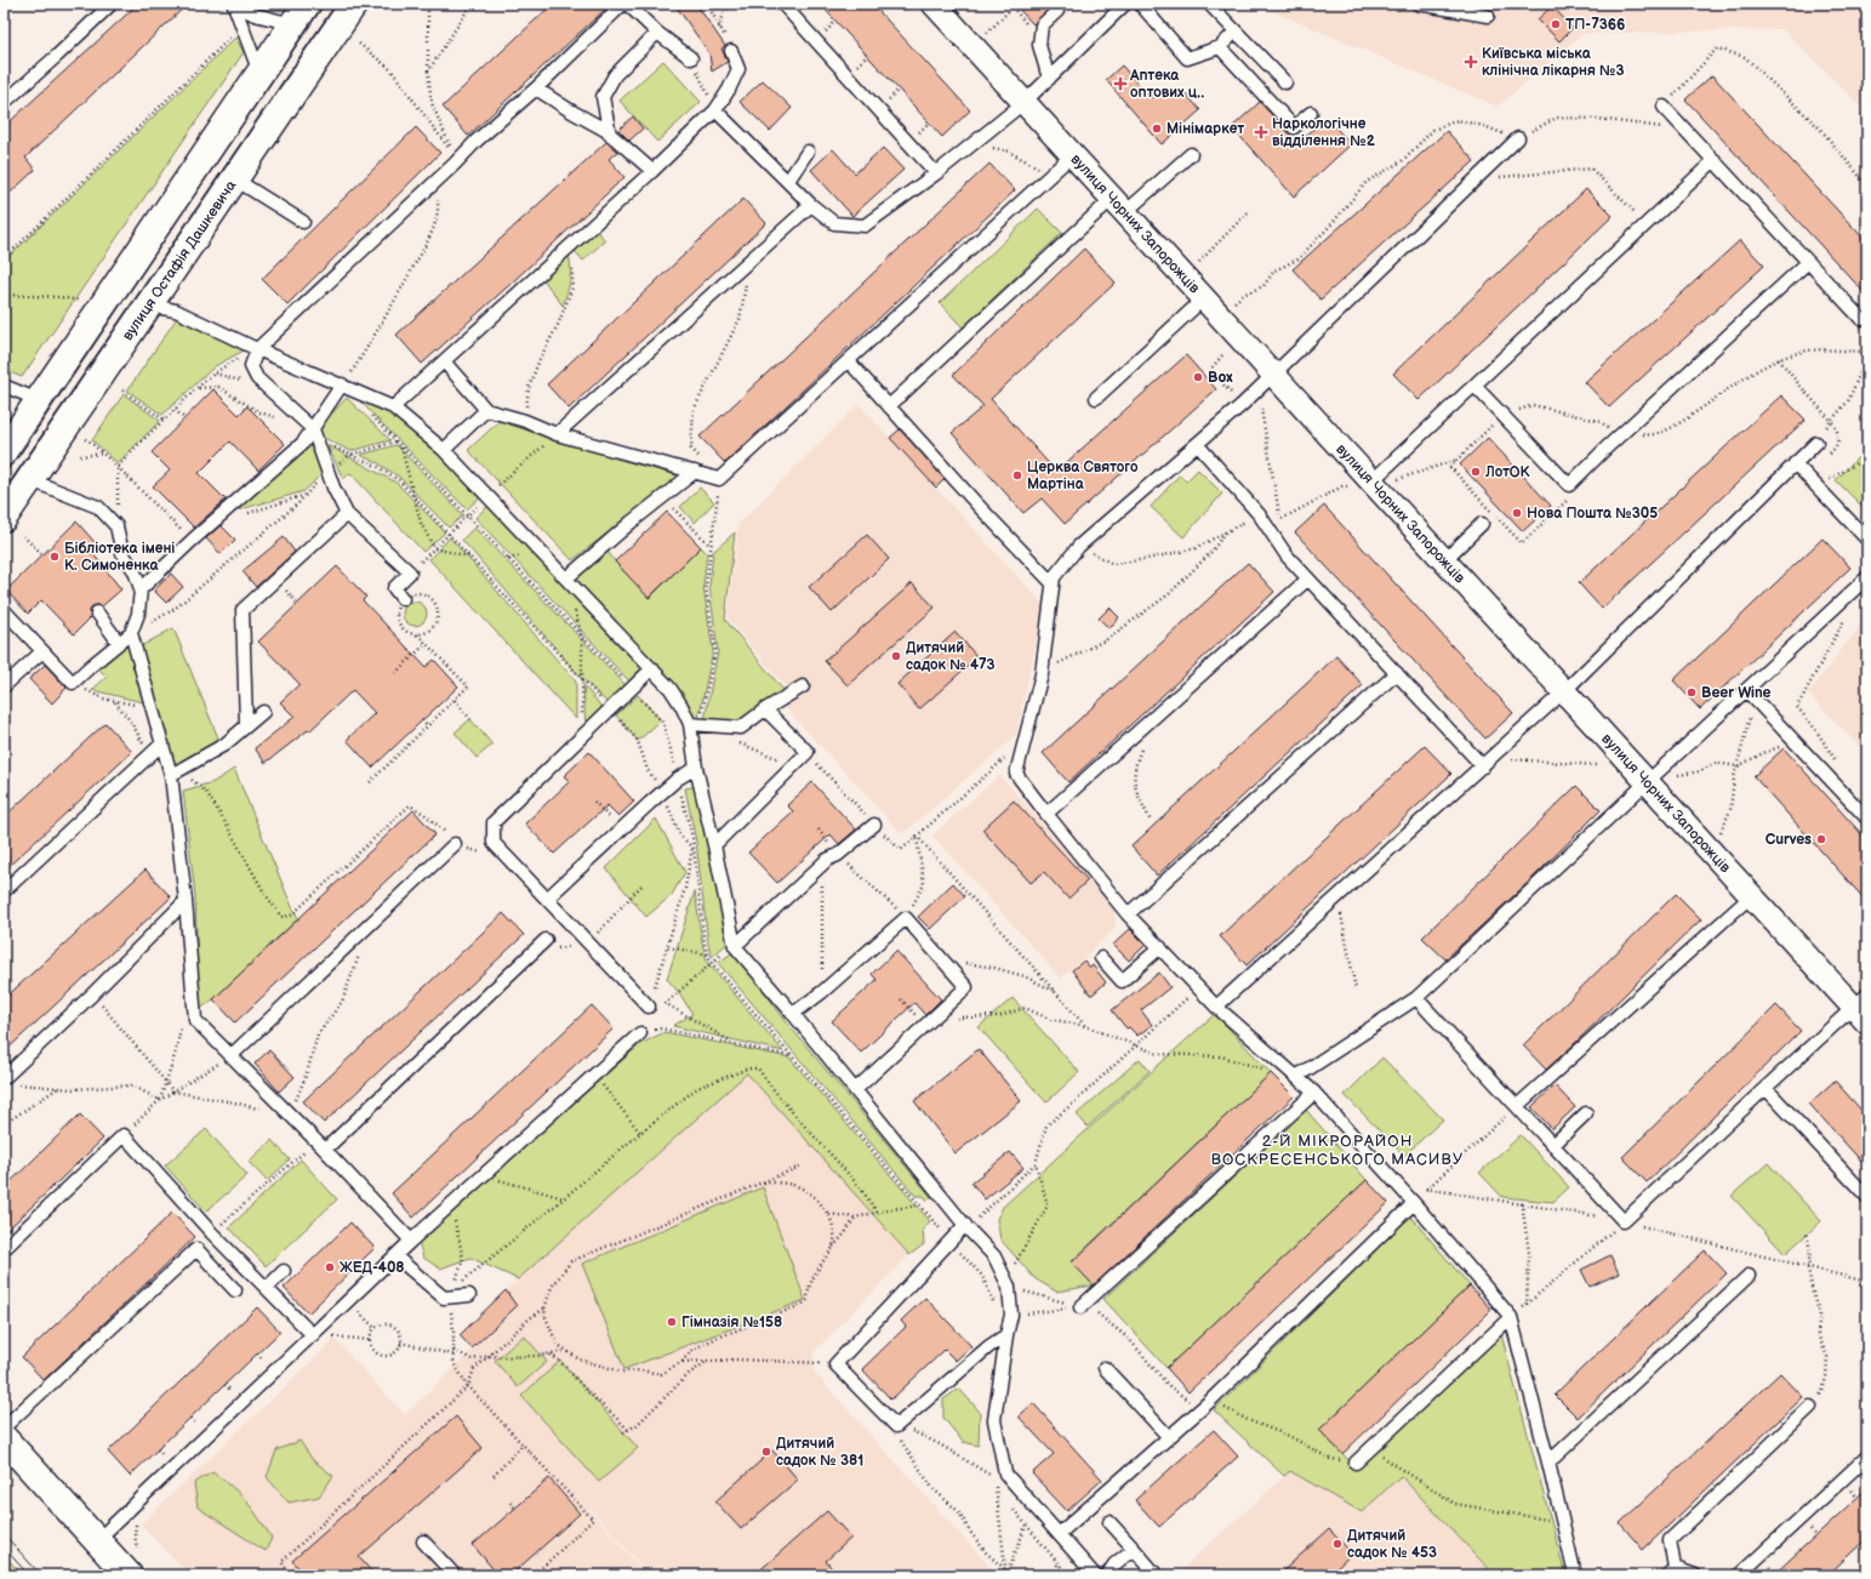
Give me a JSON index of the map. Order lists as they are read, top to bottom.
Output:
{
  "streets": {
    "street": ["вулиця Чорних Запорожців", "вулиця Остафія Дашкевича"]
  },
  "districts": ["2-Й МІКРОРАЙОН ВОСКРЕСЕНСЬКОГО МАСИВУ"],
  "places": {
    "other": [
      "ТП-7366",
      "Мінімаркет",
      "Box",
      "ЛотОК",
      "Церква Святого Мартіна",
      "Нова Пошта №305",
      "Бібліотека імені К. Симоненка",
      "Дитячий садок № 473",
      "Beer Wine",
      "Curves",
      "ЖЕД-408",
      "Гімназія №158",
      "Дитячий садок № 381",
      "Дитячий садок № 453"
    ],
    "health": ["Київська міська клінічна лікарня №3", "Аптека оптових ц‥", "Наркологічне відділення №2"]
  }
}
